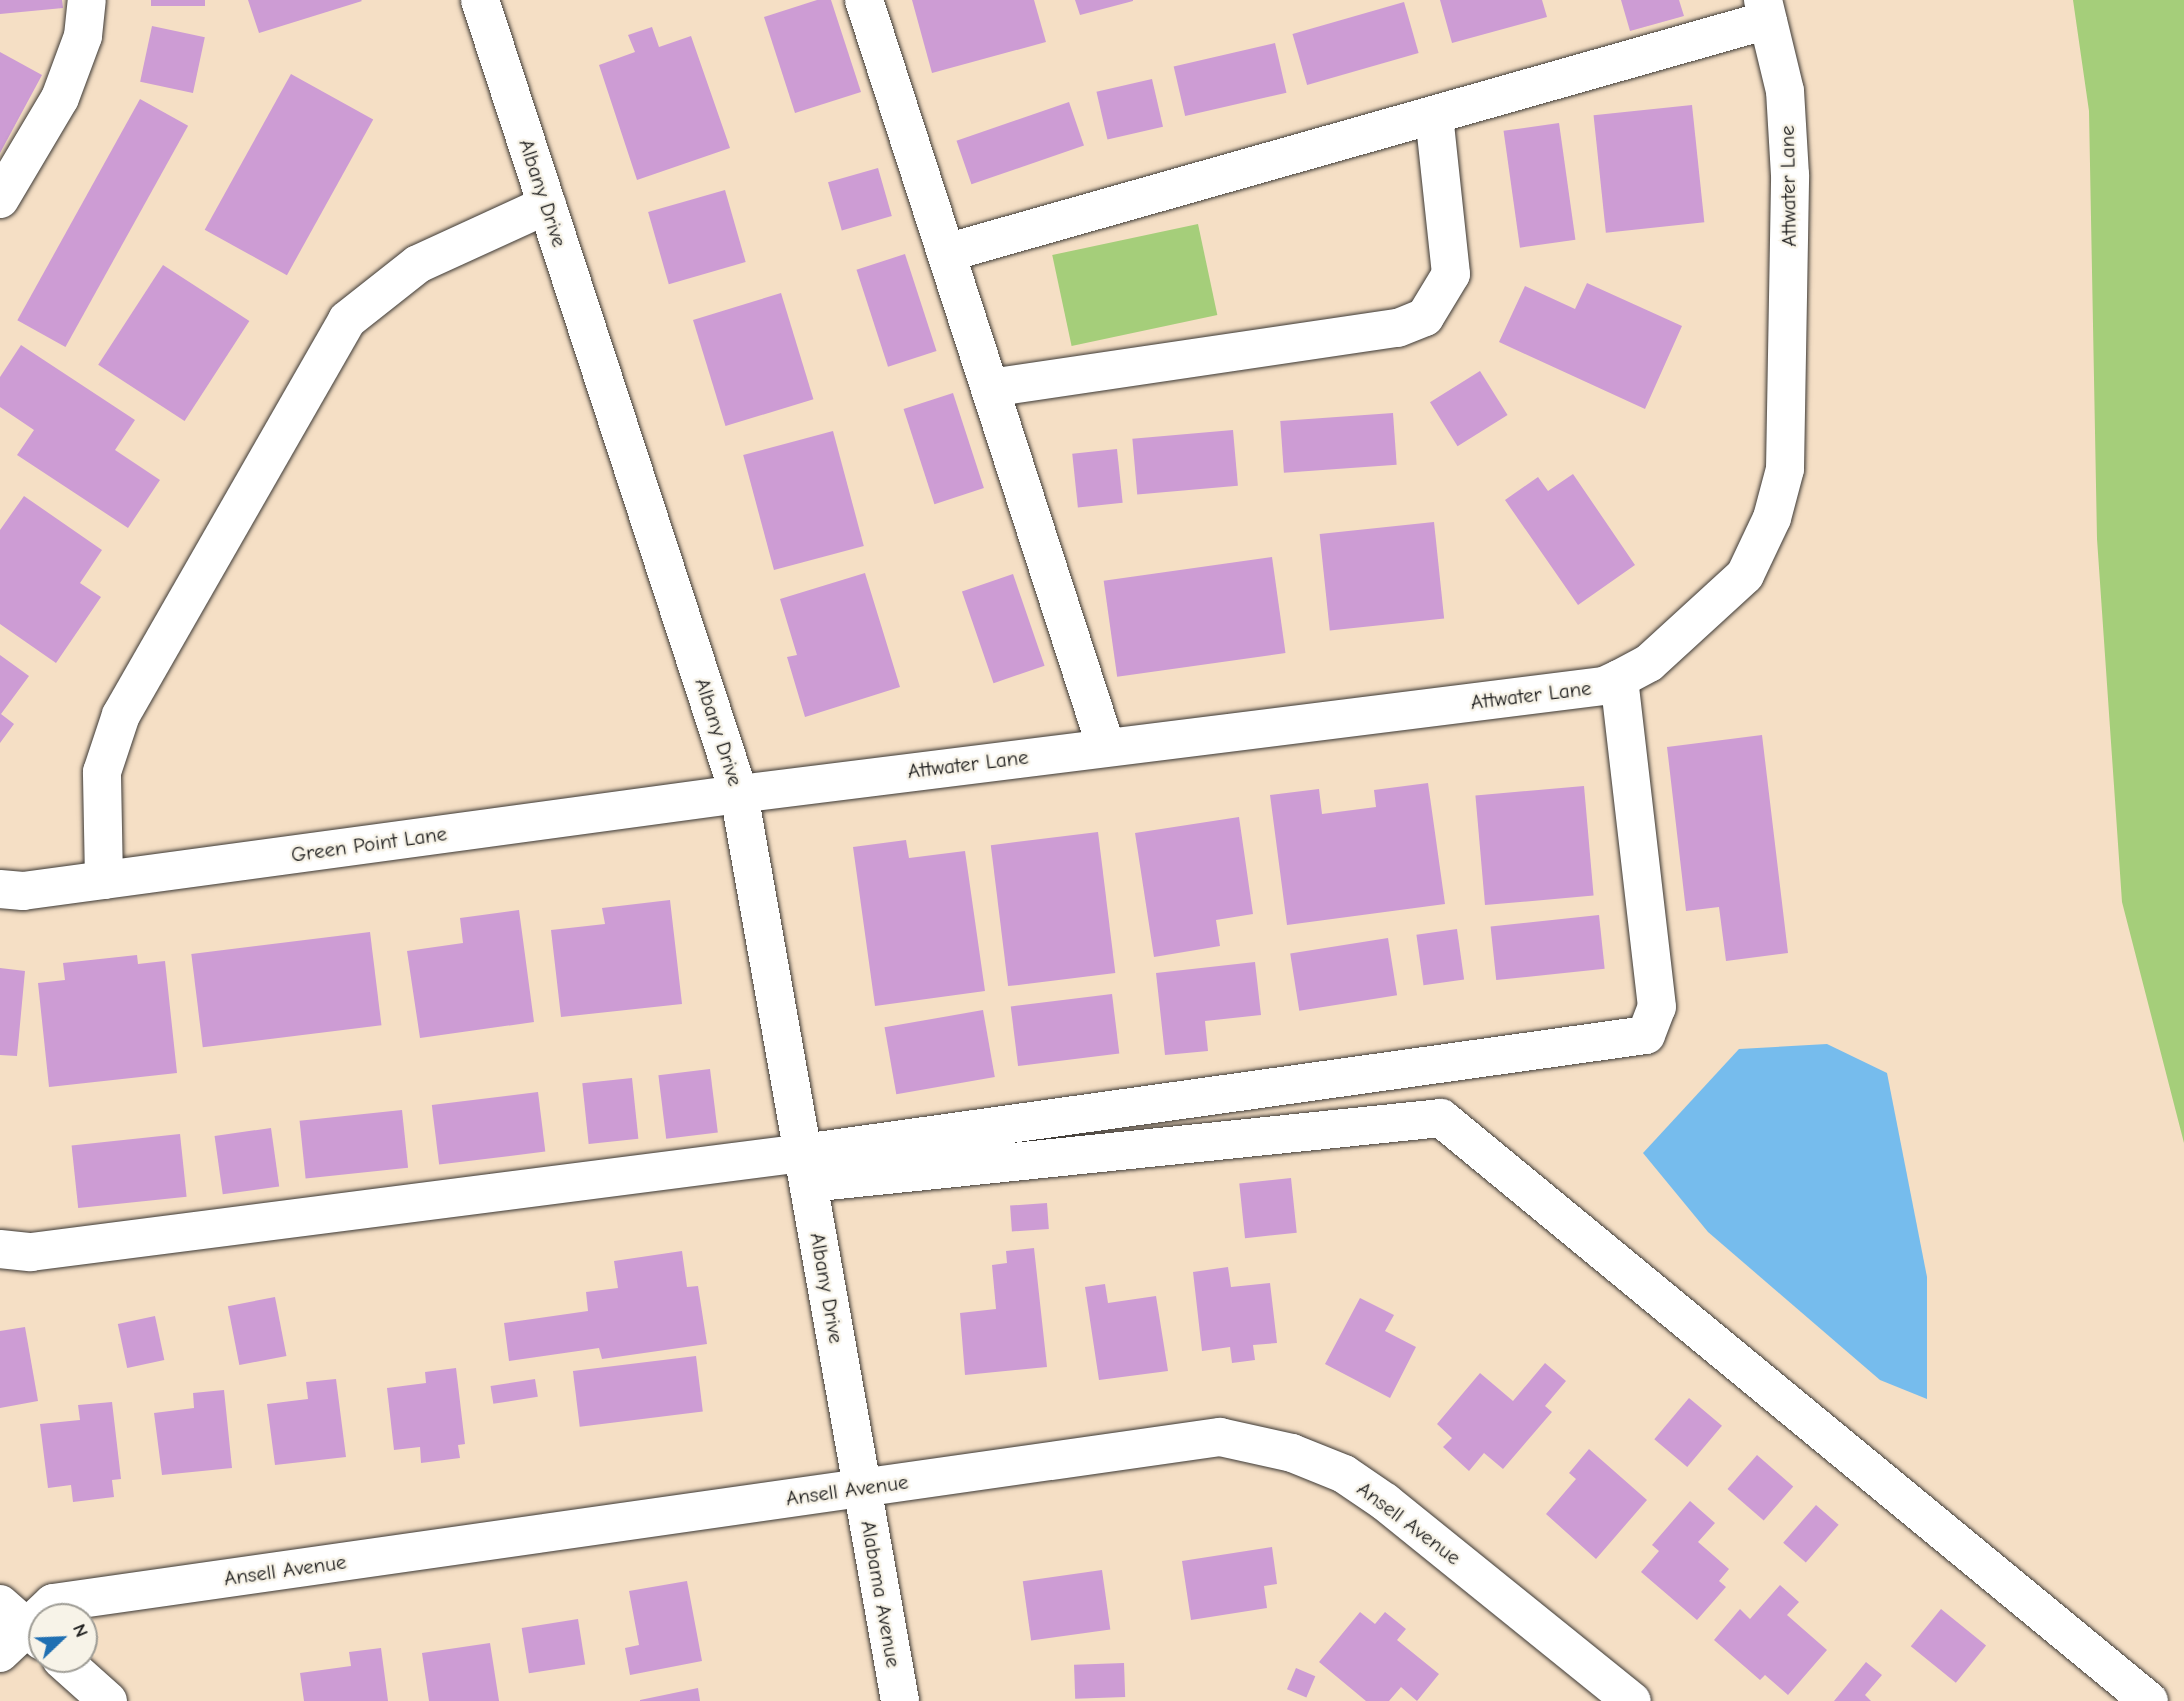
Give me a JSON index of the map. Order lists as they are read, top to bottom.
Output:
{
  "streets": {
    "street": [
      "Attwater Lane",
      "Albany Drive",
      "Green Point Lane",
      "Ansell Avenue",
      "Alabama Avenue"
    ]
  },
  "crossings": [
    ["Attwater Lane", "Albany Drive"],
    ["Attwater Lane", "Green Point Lane"],
    ["Albany Drive", "Green Point Lane"],
    ["Albany Drive", "Ansell Avenue"],
    ["Albany Drive", "Alabama Avenue"],
    ["Ansell Avenue", "Alabama Avenue"]
  ],
  "north": "top right"
}
